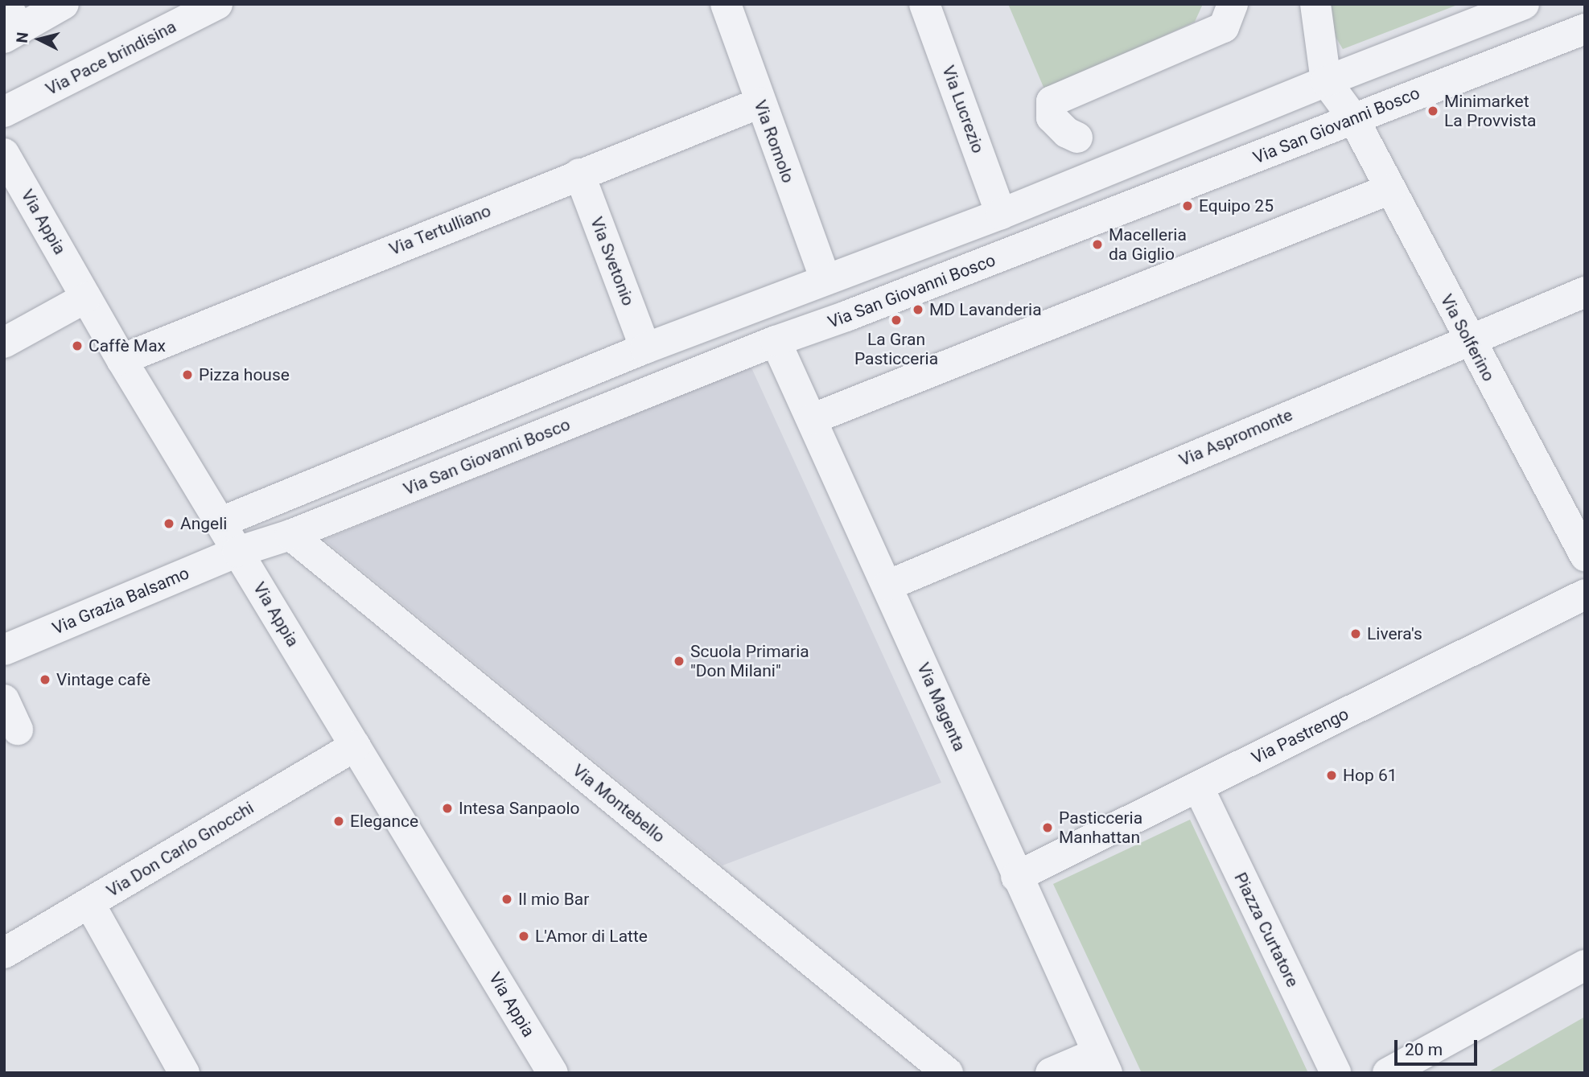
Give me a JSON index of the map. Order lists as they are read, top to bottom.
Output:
{
  "streets": {
    "street": [
      "Via Pace brindisina",
      "Via Lucrezio",
      "Via San Giovanni Bosco",
      "Via Romolo",
      "Via Appia",
      "Via Tertulliano",
      "Via Svetonio",
      "Via Solferino",
      "Via Aspromonte",
      "Via Grazia Balsamo",
      "Via Magenta",
      "Via Pastrengo",
      "Via Montebello",
      "Via Don Carlo Gnocchi",
      "Piazza Curtatore"
    ]
  },
  "crossings": [
    ["Via San Giovanni Bosco", "Via Appia"],
    ["Via San Giovanni Bosco", "Via Solferino"],
    ["Via San Giovanni Bosco", "Via Grazia Balsamo"],
    ["Via San Giovanni Bosco", "Via Magenta"],
    ["Via San Giovanni Bosco", "Via Montebello"],
    ["Via Romolo", "Via Tertulliano"],
    ["Via Appia", "Via Tertulliano"],
    ["Via Appia", "Via Grazia Balsamo"],
    ["Via Appia", "Via Don Carlo Gnocchi"],
    ["Via Tertulliano", "Via Svetonio"],
    ["Via Solferino", "Via Aspromonte"],
    ["Via Aspromonte", "Via Magenta"],
    ["Via Magenta", "Via Pastrengo"],
    ["Via Pastrengo", "Piazza Curtatore"]
  ],
  "places": [
    "Minimarket La Provvista",
    "Equipo 25",
    "Macelleria da Giglio",
    "MD Lavanderia",
    "La Gran Pasticceria",
    "Caffè Max",
    "Pizza house",
    "Angeli",
    "Livera's",
    "Scuola Primaria \"Don Milani\"",
    "Vintage cafè",
    "Hop 61",
    "Intesa Sanpaolo",
    "Elegance",
    "Pasticceria Manhattan",
    "Il mio Bar",
    "L'Amor di Latte"
  ],
  "scale_bar": "20 m",
  "north": "left"
}
